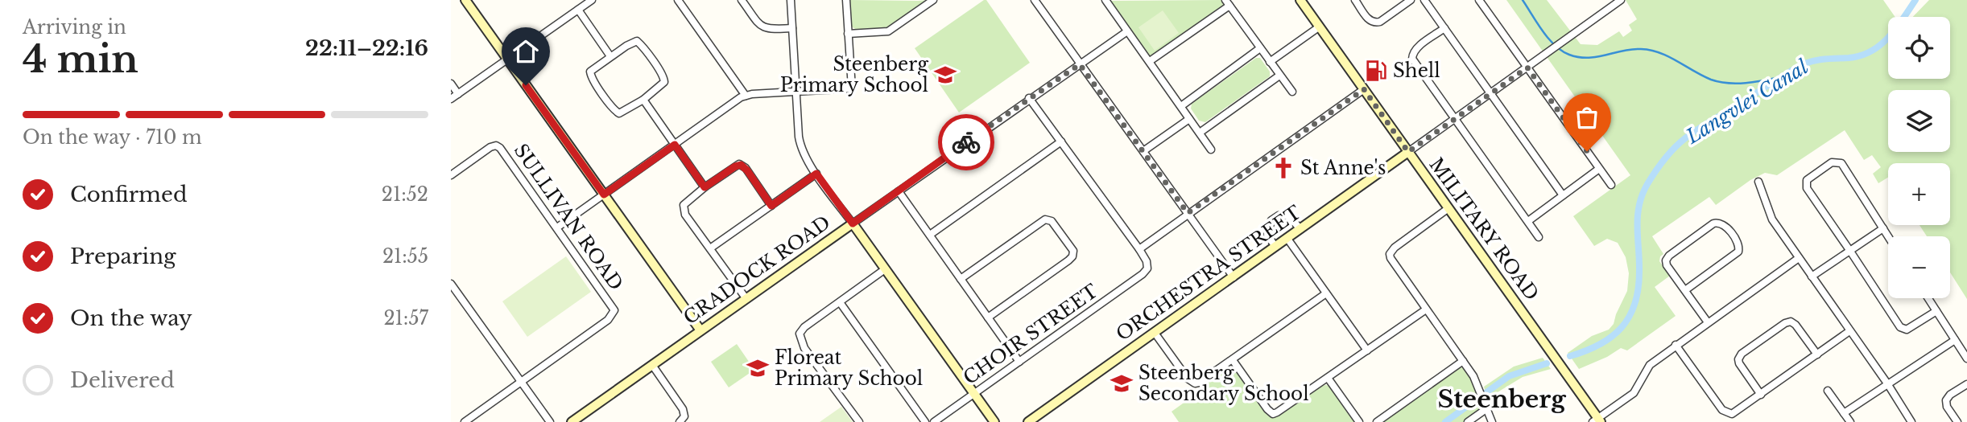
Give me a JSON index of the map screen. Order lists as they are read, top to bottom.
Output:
{
  "streets": {
    "street": [
      "SULLIVAN ROAD",
      "MILITARY ROAD",
      "CRADOCK ROAD",
      "ORCHESTRA STREET",
      "CHOIR STREET"
    ]
  },
  "crossings": [
    ["MILITARY ROAD", "ORCHESTRA STREET"]
  ],
  "districts": ["Steenberg"],
  "water": ["Langvlei Canal"],
  "places": {
    "fuel station": ["Shell"],
    "school or university": ["Steenberg Primary School", "Floreat Primary School", "Steenberg Secondary School"],
    "church": ["St Anne's"]
  },
  "page": {
    "heading": ["4 min", "Arriving in", "22:11–22:16"],
    "map_buttons": ["+", "−"],
    "bar": "On the way · 710 m",
    "list": [
      ["Confirmed", "21:52"],
      ["Preparing", "21:55"],
      ["On the way", "21:57"],
      "Delivered"
    ]
  }
}
